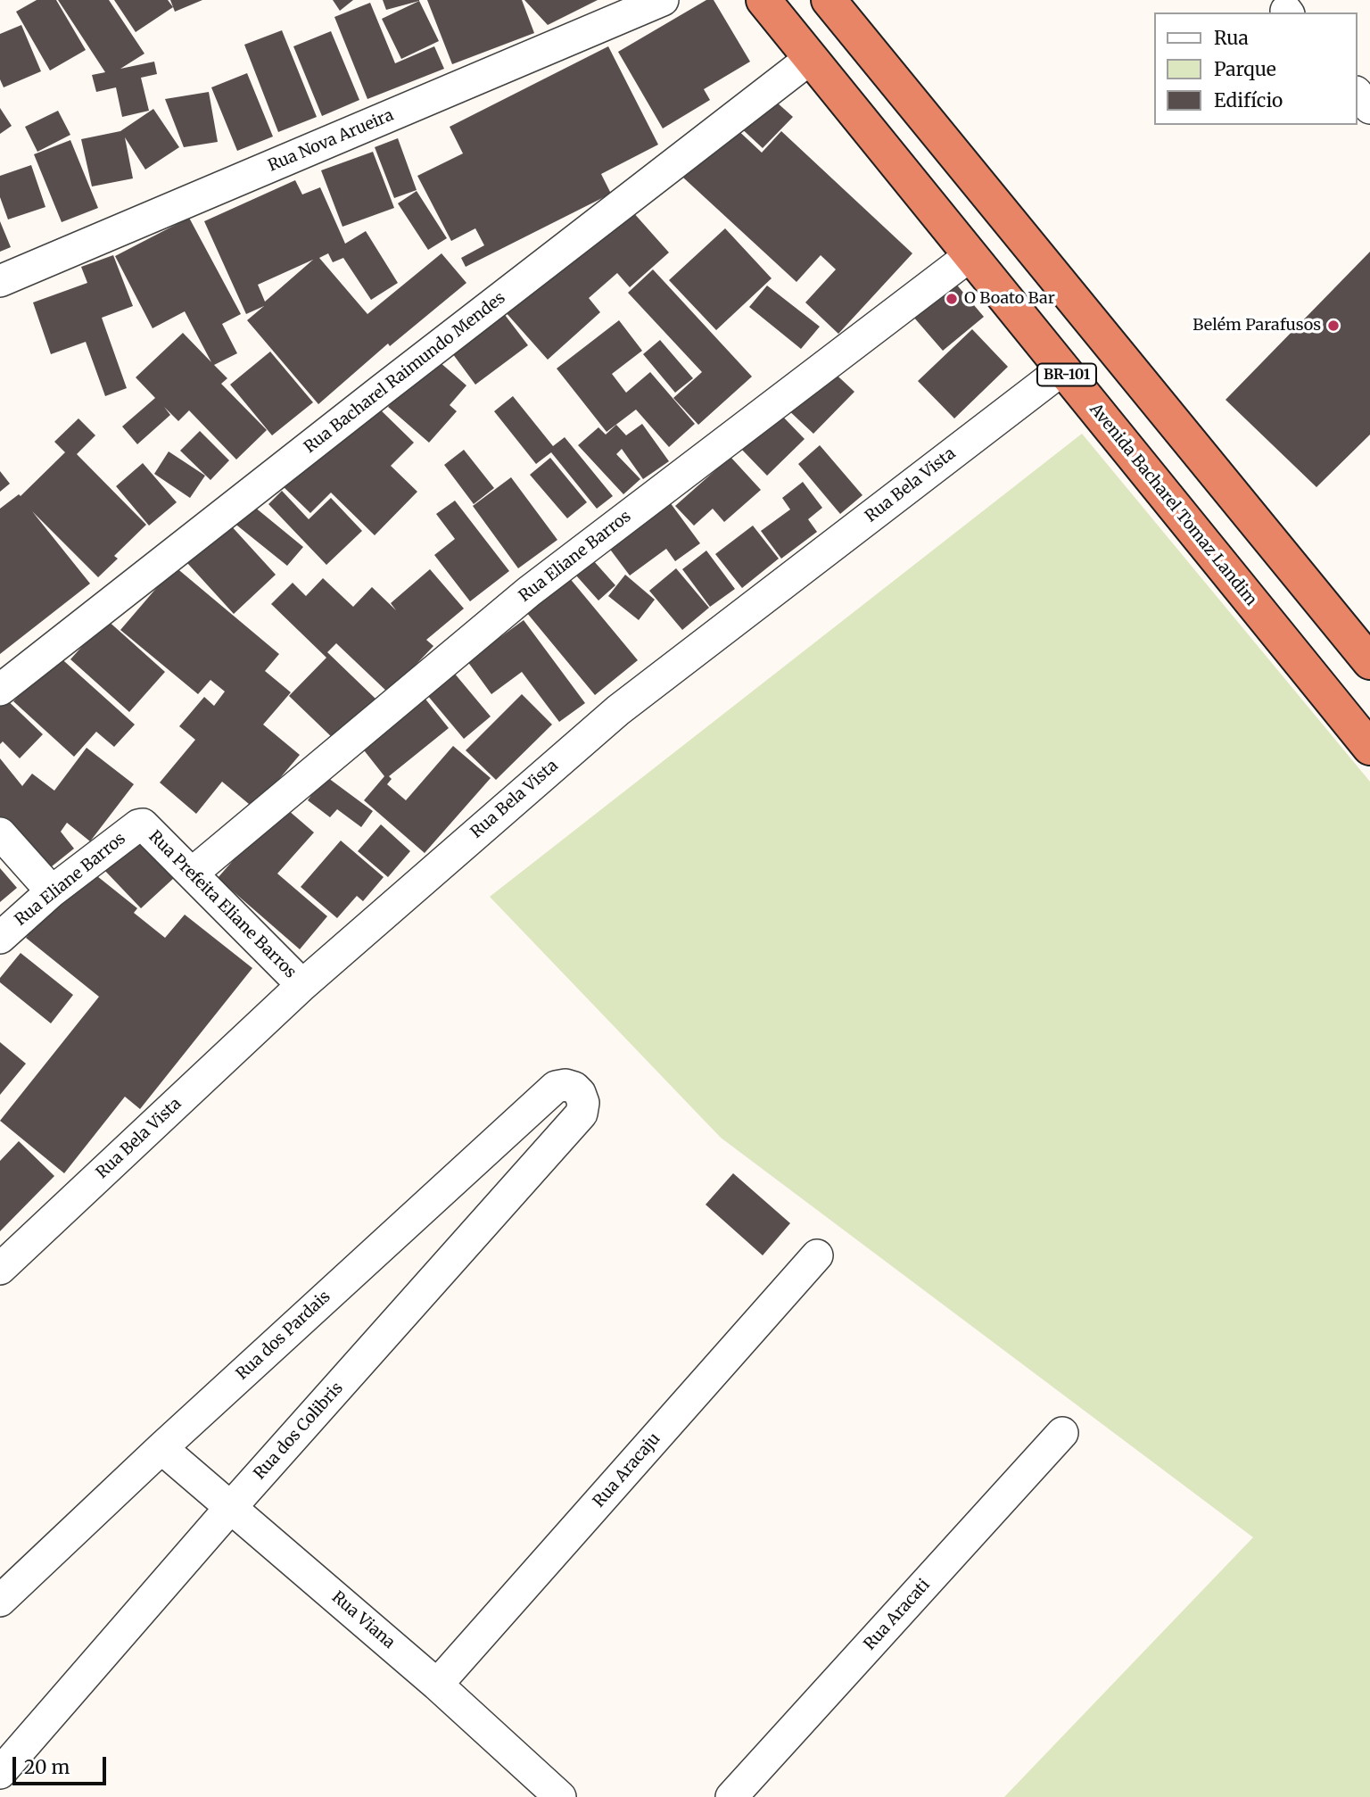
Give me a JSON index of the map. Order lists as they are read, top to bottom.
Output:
{
  "streets": {
    "highway": ["BR-101", "Avenida Bacharel Tomaz Landim"],
    "street": [
      "Rua Nova Arueira",
      "Rua Bacharel Raimundo Mendes",
      "Rua Bela Vista",
      "Rua Eliane Barros",
      "Rua Prefeita Eliane Barros",
      "Rua dos Pardais",
      "Rua dos Colibris",
      "Rua Aracaju",
      "Rua Aracati",
      "Rua Viana"
    ]
  },
  "crossings": [
    ["Rua Bacharel Raimundo Mendes", "Avenida Bacharel Tomaz Landim"],
    ["Rua Bela Vista", "Avenida Bacharel Tomaz Landim"],
    ["Rua Bela Vista", "Rua Prefeita Eliane Barros"],
    ["Avenida Bacharel Tomaz Landim", "Rua Eliane Barros"],
    ["Rua Eliane Barros", "Rua Prefeita Eliane Barros"],
    ["Rua dos Pardais", "Rua dos Colibris"],
    ["Rua dos Pardais", "Rua Viana"],
    ["Rua dos Colibris", "Rua Viana"],
    ["Rua Aracaju", "Rua Viana"]
  ],
  "places": ["O Boato Bar", "Belém Parafusos"],
  "legend": ["Rua", "Parque", "Edifício"],
  "scale_bar": "20 m"
}
